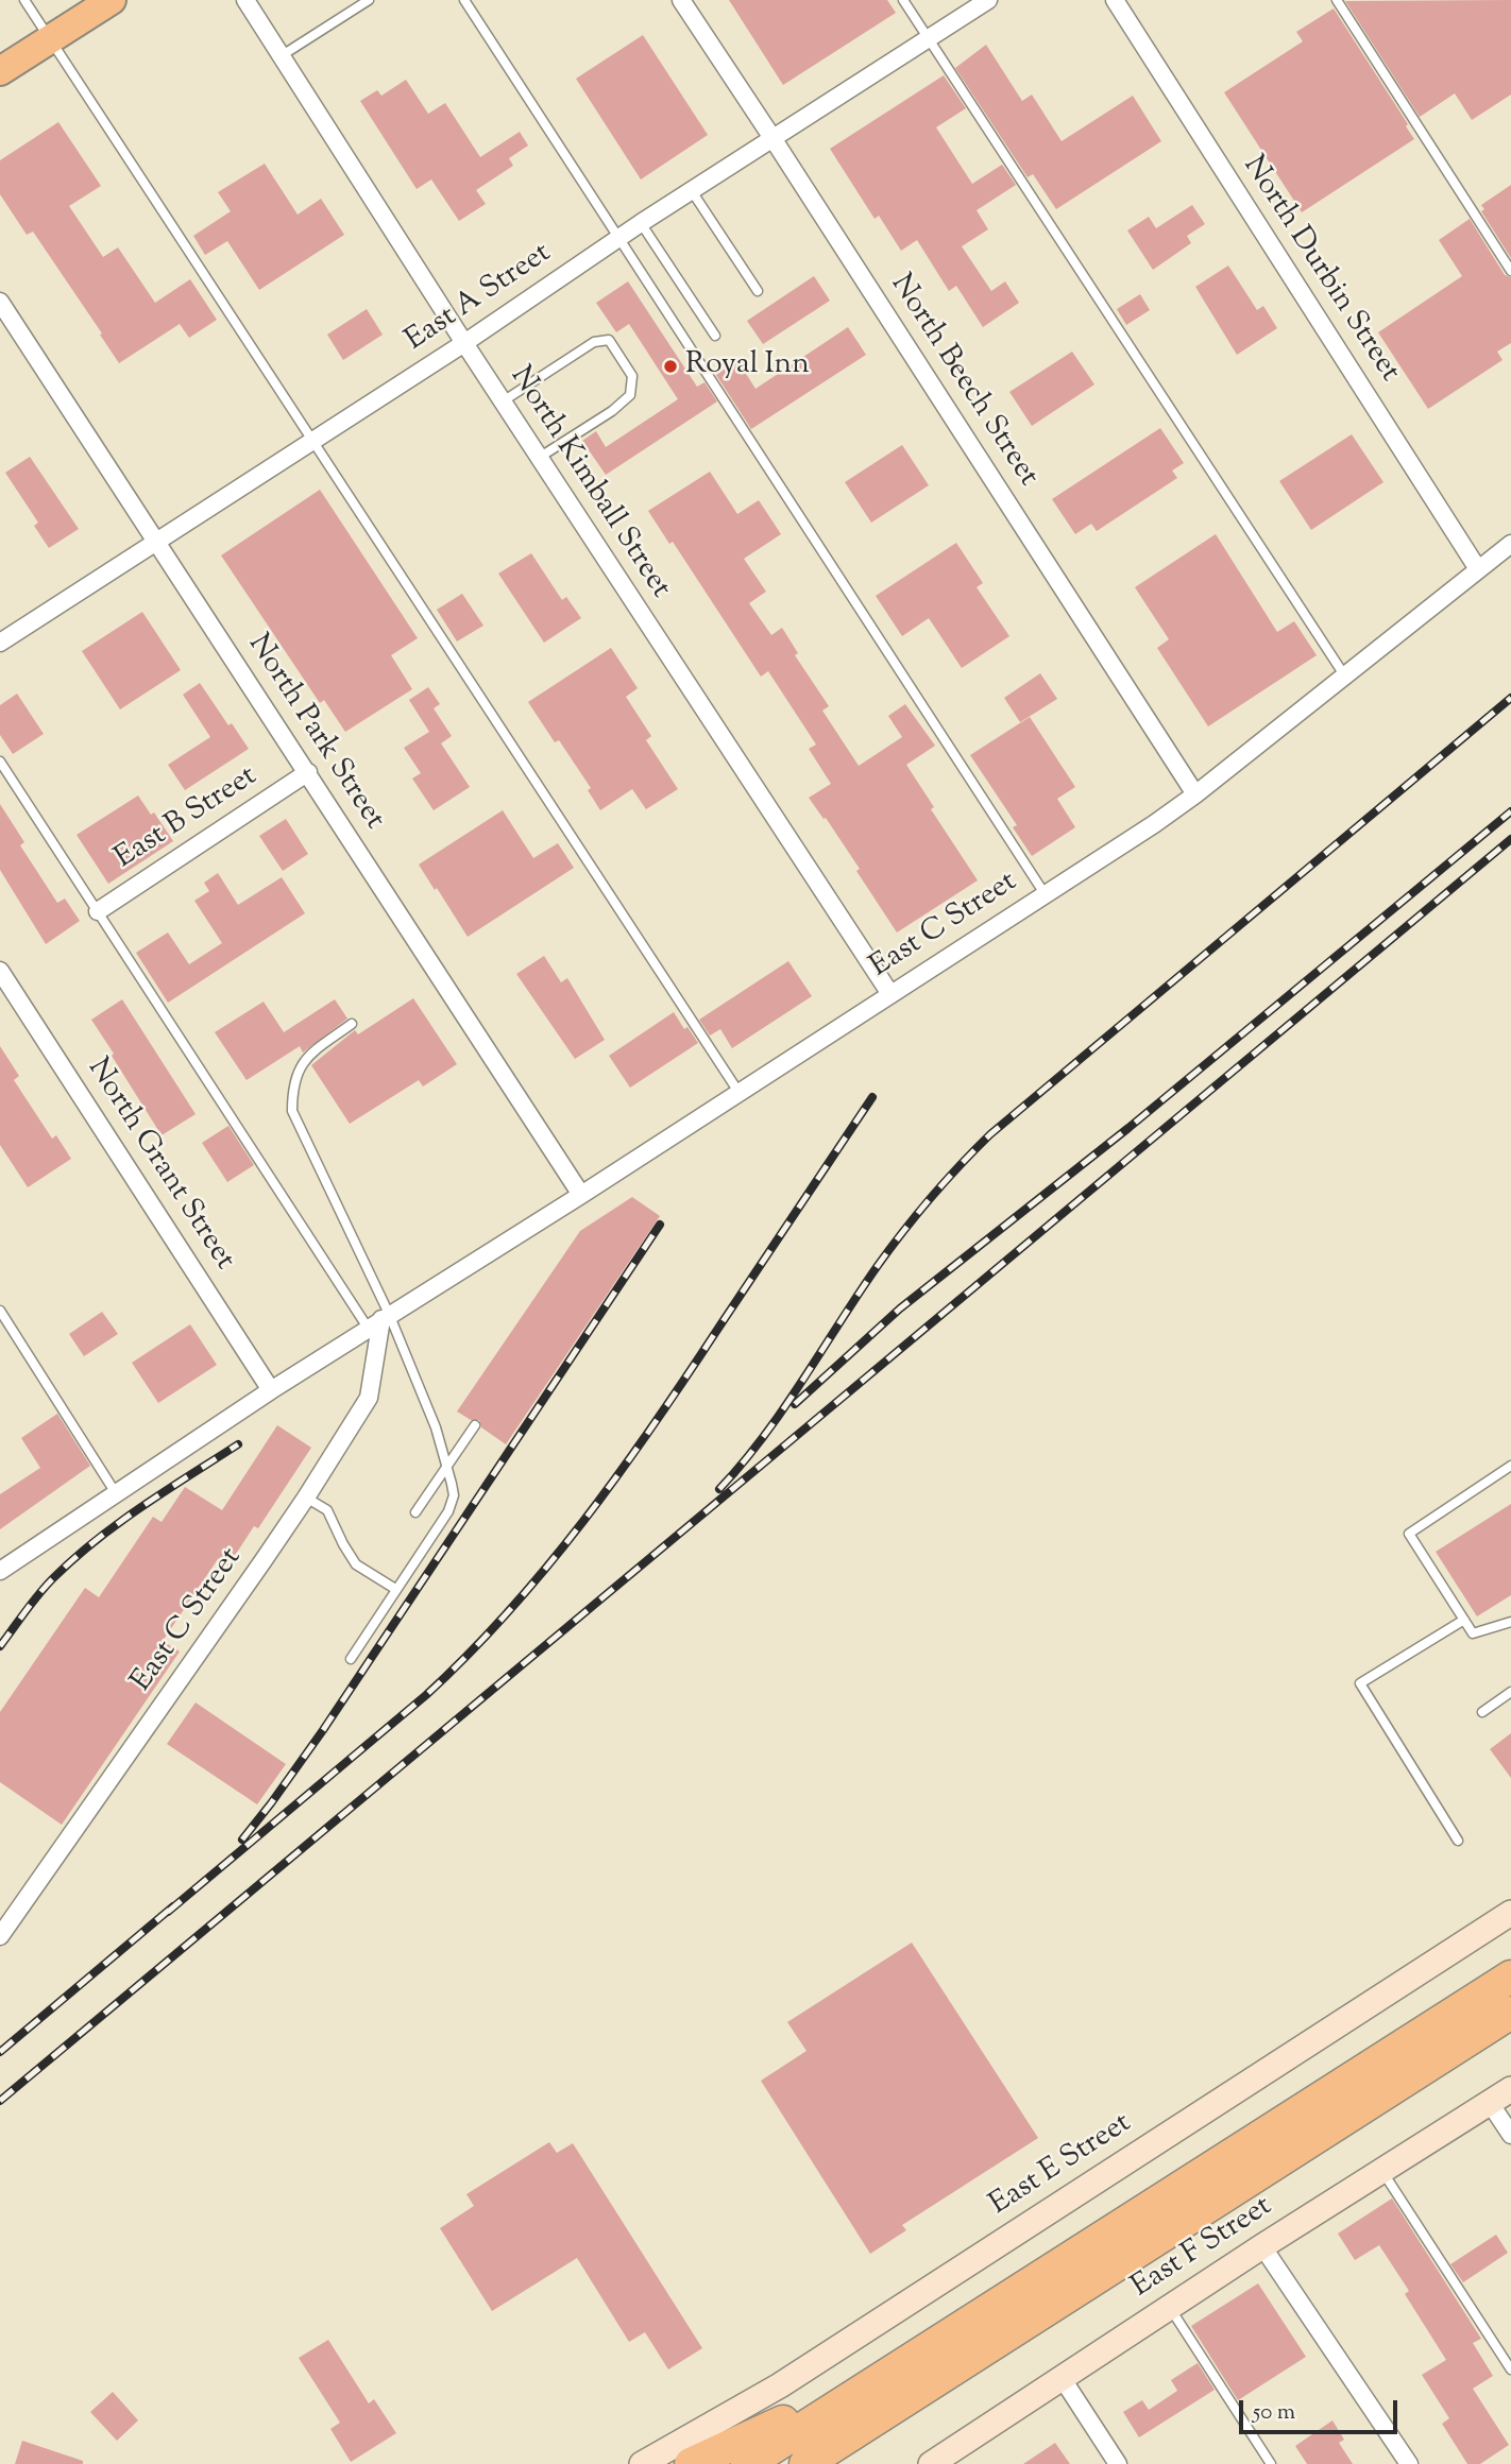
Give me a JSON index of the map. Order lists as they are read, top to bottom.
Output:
{
  "streets": {
    "main road": ["East E Street", "East F Street"],
    "street": [
      "North Durbin Street",
      "East A Street",
      "North Beech Street",
      "North Kimball Street",
      "North Park Street",
      "East B Street",
      "East C Street",
      "North Grant Street"
    ]
  },
  "crossings": [
    ["North Durbin Street", "East C Street"],
    ["East A Street", "North Beech Street"],
    ["East A Street", "North Kimball Street"],
    ["East A Street", "North Park Street"],
    ["North Beech Street", "East C Street"],
    ["North Kimball Street", "East C Street"],
    ["North Park Street", "East B Street"],
    ["North Park Street", "East C Street"],
    ["East C Street", "North Grant Street"]
  ],
  "places": ["Royal Inn"],
  "scale_bar": "50 m"
}
